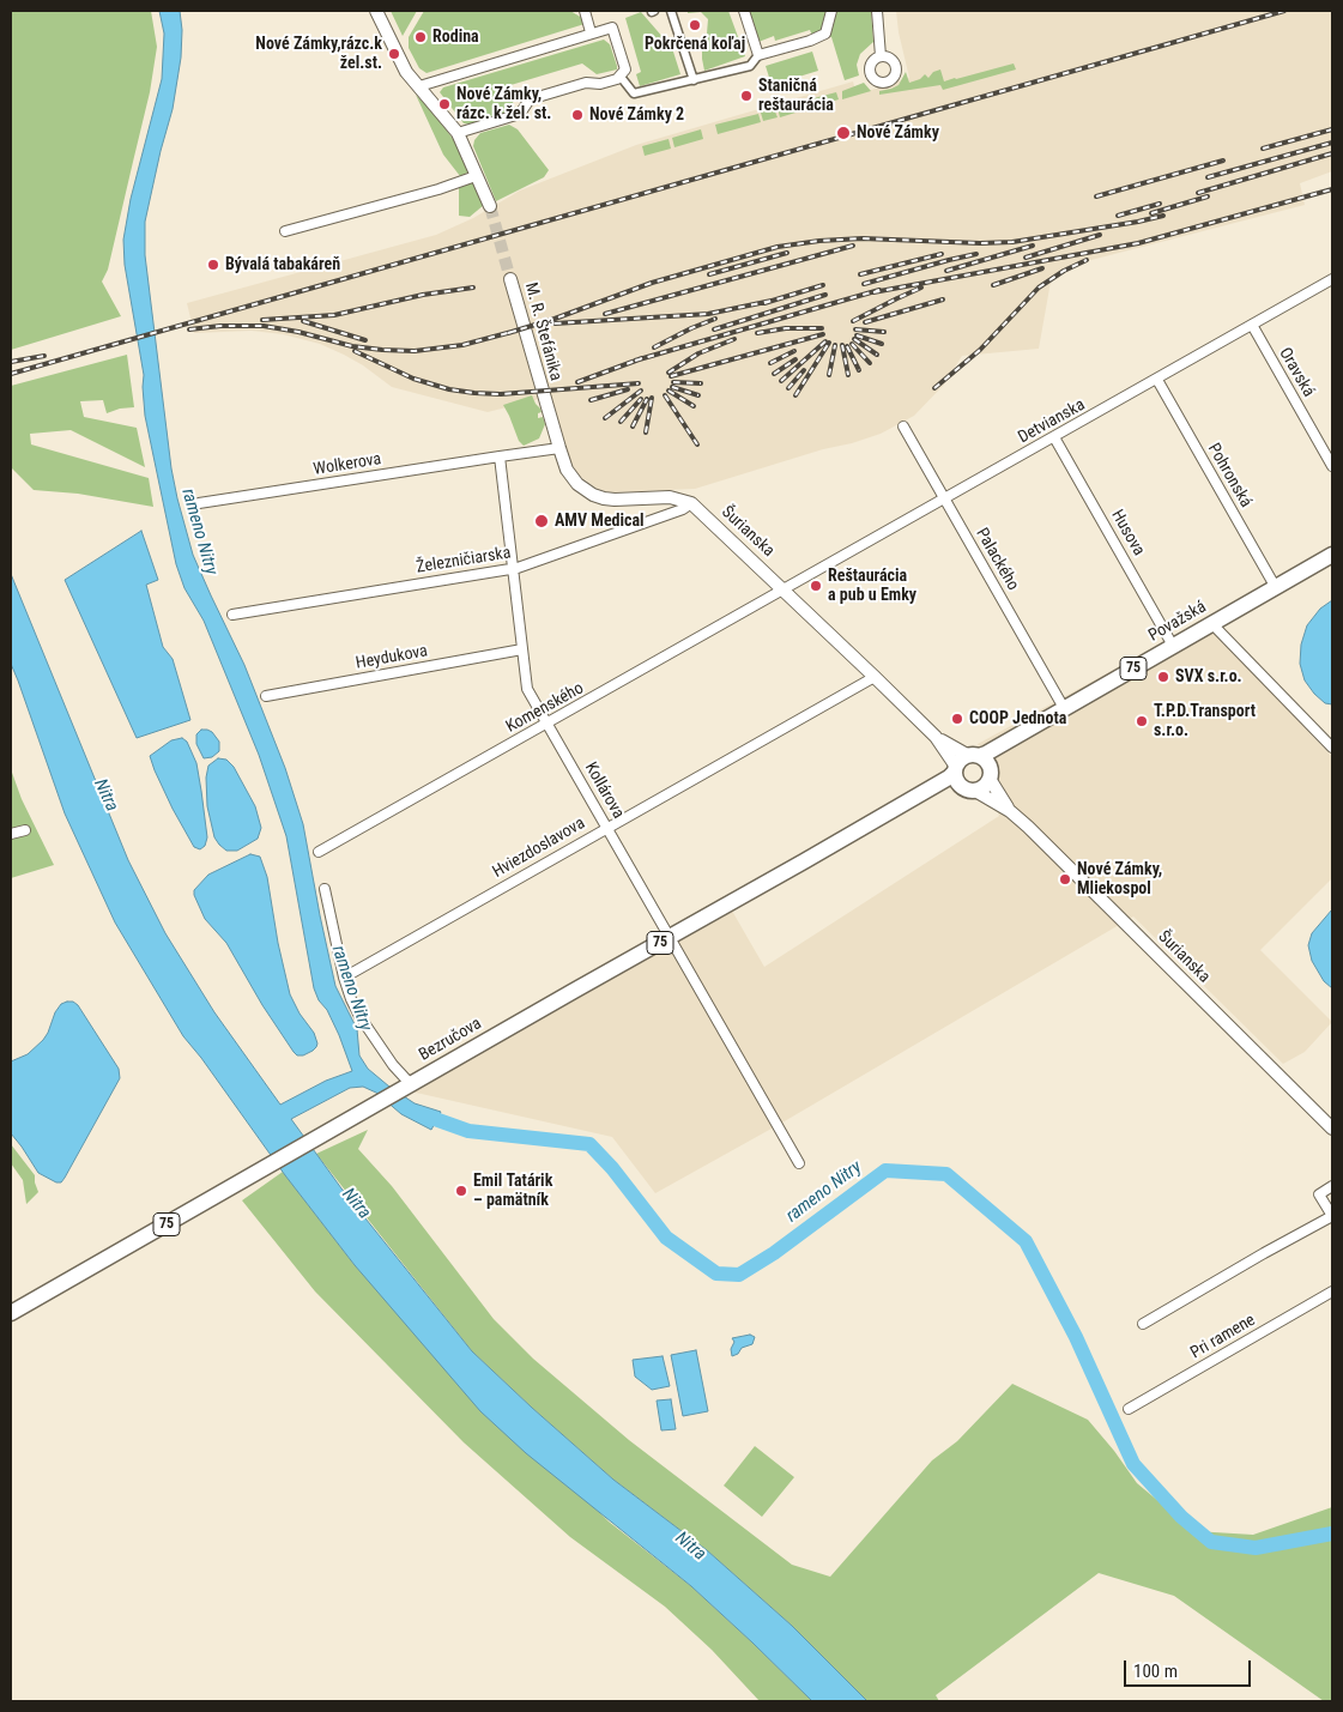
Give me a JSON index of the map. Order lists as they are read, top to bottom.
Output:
{
  "streets": {
    "main road": ["Považská", "75", "Bezručova"],
    "street": [
      "M. R. Štefánika",
      "Oravská",
      "Detvianska",
      "Wolkerova",
      "Pohronská",
      "Šurianska",
      "Husova",
      "Palackého",
      "Železničiarska",
      "Heydukova",
      "Komenského",
      "Kollárova",
      "Hviezdoslavova",
      "Pri ramene"
    ]
  },
  "crossings": [
    ["Oravská", "Detvianska"],
    ["Detvianska", "Pohronská"],
    ["Detvianska", "Šurianska"],
    ["Detvianska", "Husova"],
    ["Detvianska", "Palackého"],
    ["Detvianska", "Komenského"],
    ["Wolkerova", "Kollárova"],
    ["Pohronská", "Považská"],
    ["Šurianska", "Železničiarska"],
    ["Šurianska", "Považská"],
    ["Šurianska", "Komenského"],
    ["Šurianska", "Hviezdoslavova"],
    ["Šurianska", "Bezručova"],
    ["Husova", "Považská"],
    ["Palackého", "Považská"],
    ["Železničiarska", "Kollárova"],
    ["Považská", "Bezručova"],
    ["Heydukova", "Kollárova"],
    ["Komenského", "Kollárova"],
    ["Kollárova", "Hviezdoslavova"],
    ["Kollárova", "Bezručova"]
  ],
  "water": ["rameno Nitry", "Nitra"],
  "places": [
    "Pokrčená koľaj",
    "Rodina",
    "Nové Zámky,rázc.k žel.st.",
    "Staničná reštaurácia",
    "Nové Zámky, rázc. k žel. st.",
    "Nové Zámky 2",
    "Nové Zámky",
    "Bývalá tabakáreň",
    "AMV Medical",
    "Reštaurácia a pub u Emky",
    "SVX s.r.o.",
    "COOP Jednota",
    "T.P.D.Transport s.r.o.",
    "Nové Zámky, Mliekospol",
    "Emil Tatárik – pamätník"
  ],
  "scale_bar": "100 m"
}
